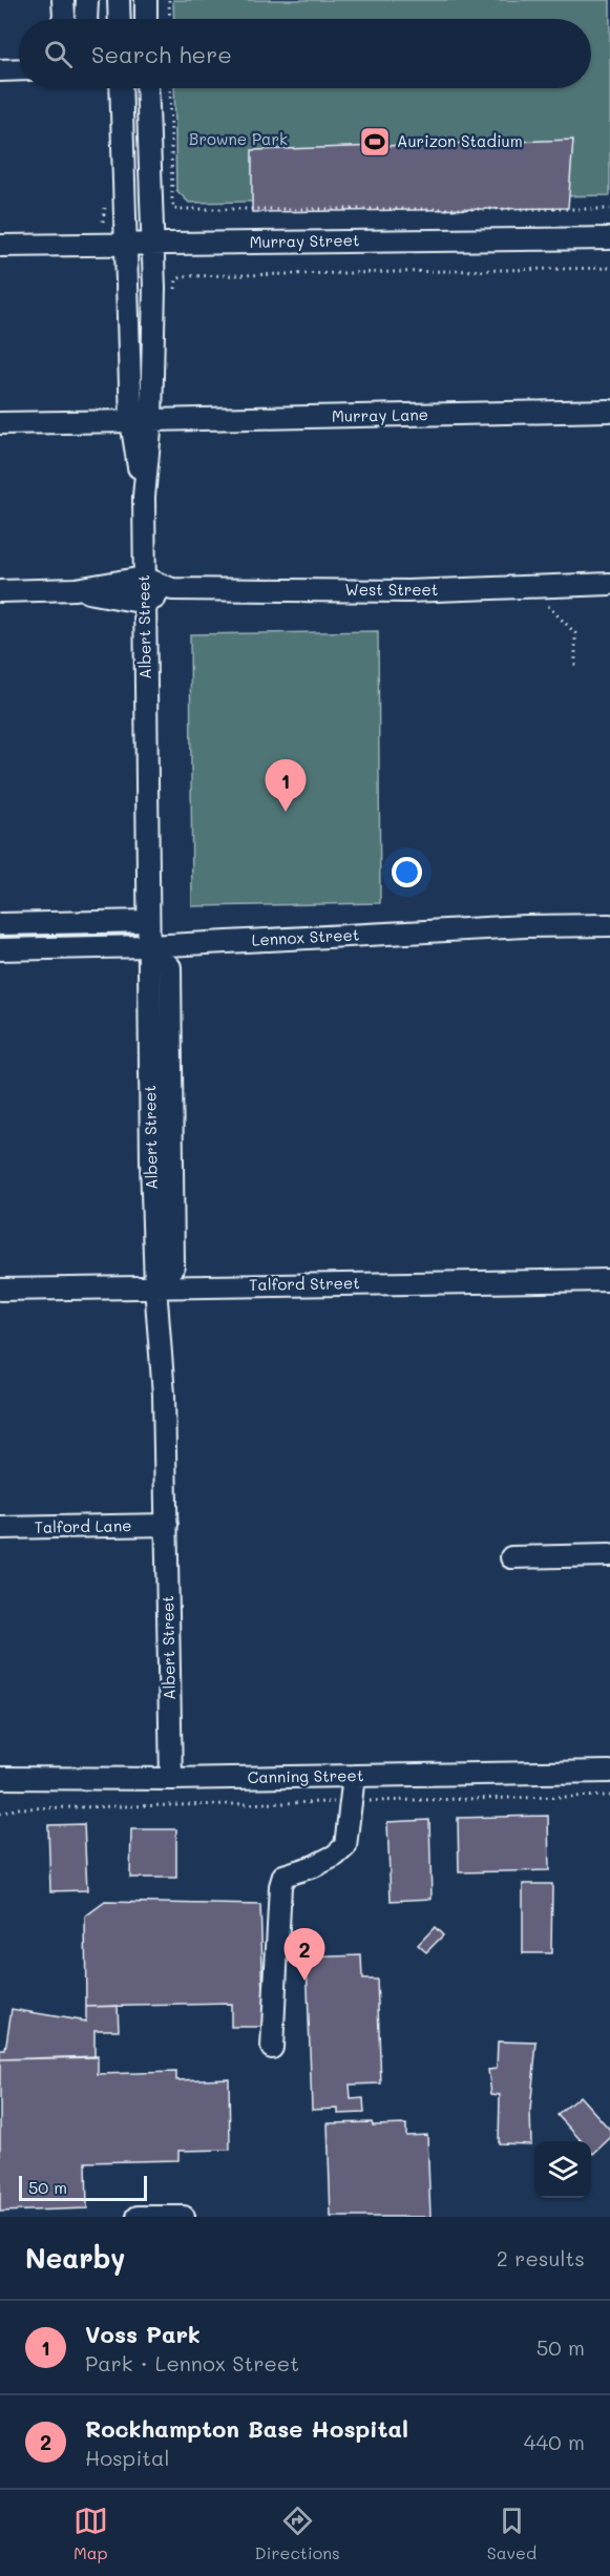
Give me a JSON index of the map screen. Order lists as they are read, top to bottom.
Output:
{
  "streets": {
    "street": [
      "Murray Street",
      "Murray Lane",
      "West Street",
      "Albert Street",
      "Lennox Street",
      "Talford Street",
      "Talford Lane",
      "Canning Street"
    ]
  },
  "crossings": [
    ["Murray Street", "Albert Street"],
    ["Murray Lane", "Albert Street"],
    ["West Street", "Albert Street"],
    ["Albert Street", "Lennox Street"],
    ["Albert Street", "Talford Street"],
    ["Albert Street", "Talford Lane"],
    ["Albert Street", "Canning Street"]
  ],
  "parks": ["Browne Park"],
  "places": {
    "sports": ["Aurizon Stadium"]
  },
  "scale_bar": "50 m",
  "page": {
    "search": "Search here",
    "pins": ["1", "2"],
    "scale": "50 m",
    "heading": ["Nearby", "2 results"],
    "list": [
      {
        "mark": "1",
        "name": "Voss Park",
        "note": "Park · Lennox Street",
        "value": "50 m"
      },
      {
        "mark": "2",
        "name": "Rockhampton Base Hospital",
        "note": "Hospital",
        "value": "440 m"
      }
    ],
    "nav": ["Map", "Directions", "Saved"]
  }
}
